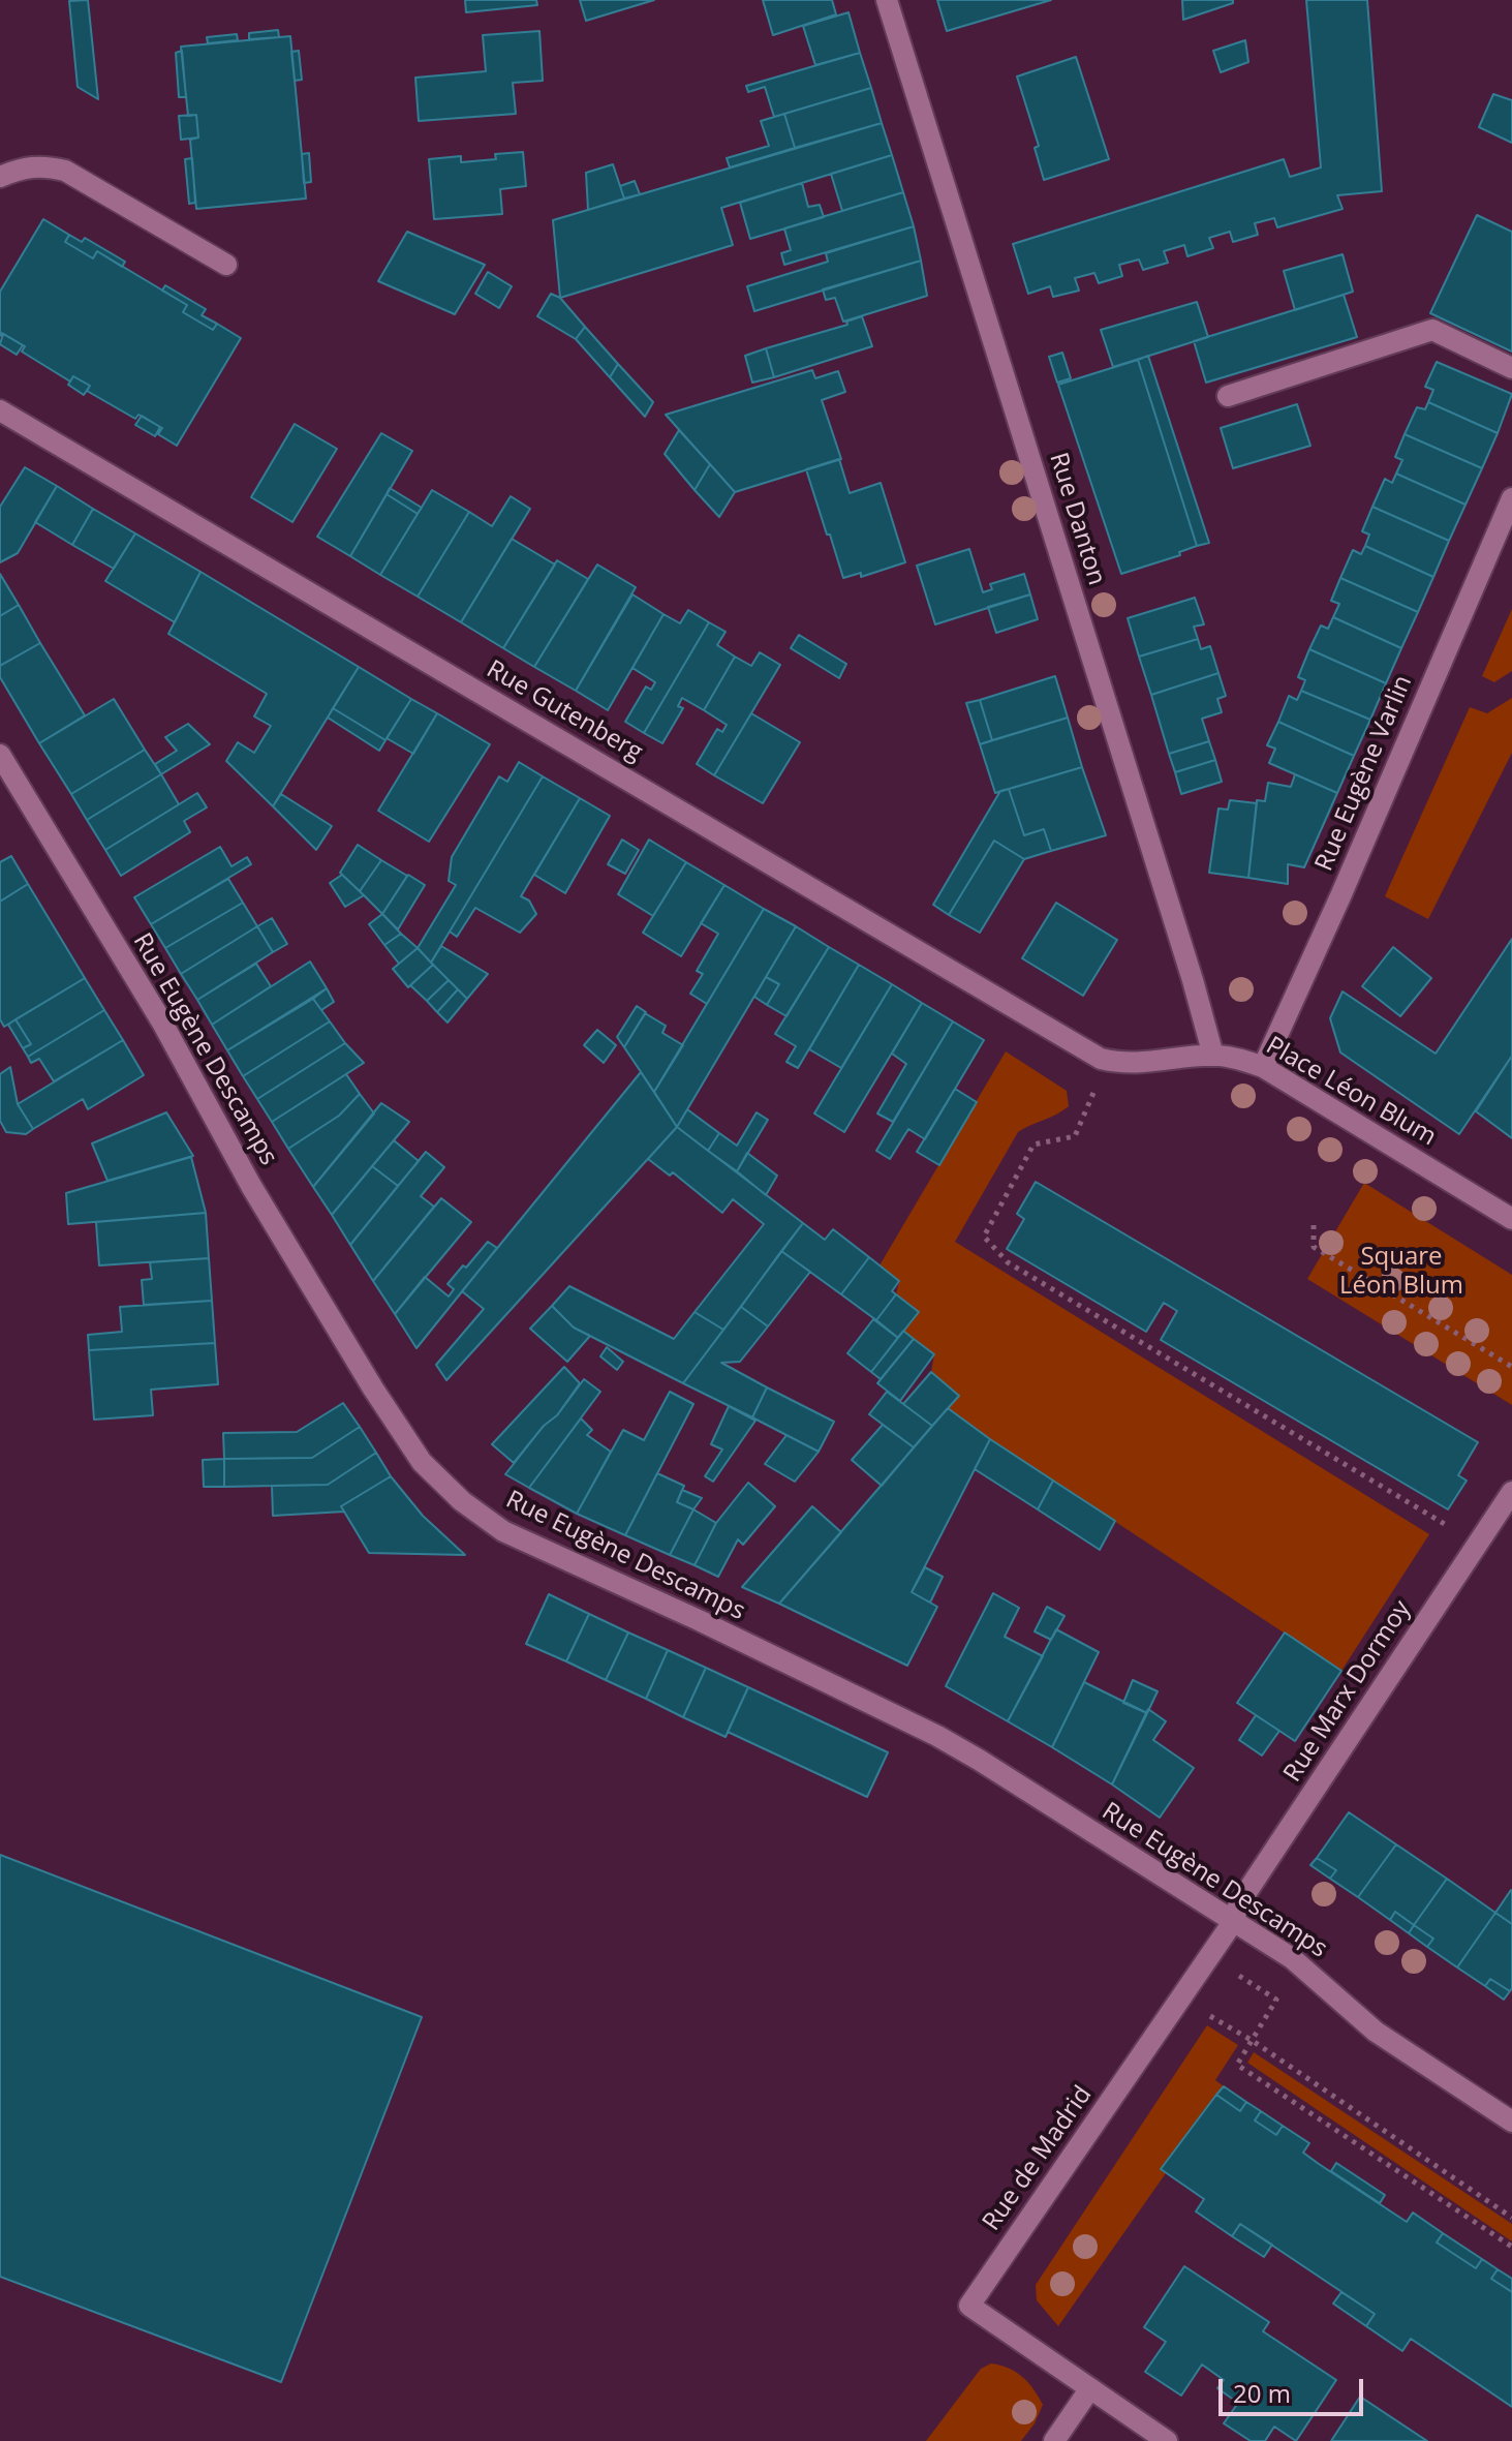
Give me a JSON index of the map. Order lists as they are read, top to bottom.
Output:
{
  "streets": {
    "street": [
      "Rue Danton",
      "Rue Gutenberg",
      "Rue Eugène Varlin",
      "Rue Eugène Descamps",
      "Place Léon Blum",
      "Rue Marx Dormoy",
      "Rue de Madrid"
    ]
  },
  "crossings": [
    ["Rue Danton", "Place Léon Blum"],
    ["Rue Gutenberg", "Place Léon Blum"],
    ["Rue Eugène Varlin", "Place Léon Blum"],
    ["Rue Eugène Descamps", "Rue Marx Dormoy"],
    ["Rue Eugène Descamps", "Rue de Madrid"],
    ["Rue Marx Dormoy", "Rue de Madrid"]
  ],
  "parks": ["Square Léon Blum"],
  "scale_bar": "20 m"
}
